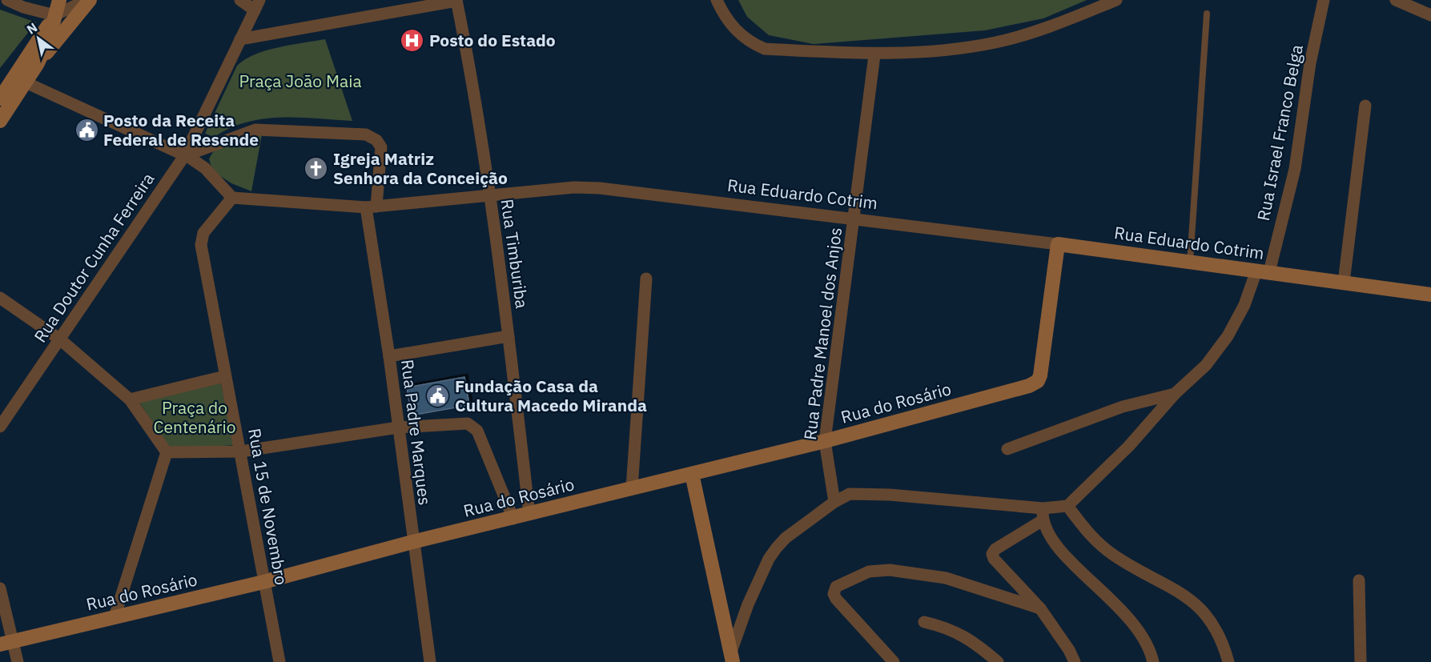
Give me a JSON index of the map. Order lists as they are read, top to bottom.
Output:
{
  "streets": {
    "street": [
      "Rua Israel Franco Belga",
      "Rua Eduardo Cotrim",
      "Rua Timburiba",
      "Rua Doutor Cunha Ferreira",
      "Rua Padre Manoel dos Anjos",
      "Rua do Rosário",
      "Rua Padre Marques",
      "Rua 15 de Novembro"
    ]
  },
  "crossings": [
    ["Rua Israel Franco Belga", "Rua Eduardo Cotrim"],
    ["Rua Eduardo Cotrim", "Rua Timburiba"],
    ["Rua Eduardo Cotrim", "Rua Padre Manoel dos Anjos"],
    ["Rua Eduardo Cotrim", "Rua do Rosário"],
    ["Rua Eduardo Cotrim", "Rua Padre Marques"],
    ["Rua Eduardo Cotrim", "Rua 15 de Novembro"],
    ["Rua Timburiba", "Rua do Rosário"],
    ["Rua Doutor Cunha Ferreira", "Rua Padre Marques"],
    ["Rua Padre Manoel dos Anjos", "Rua do Rosário"],
    ["Rua do Rosário", "Rua Padre Marques"],
    ["Rua do Rosário", "Rua 15 de Novembro"]
  ],
  "parks": ["Praça João Maia", "Praça do Centenário"],
  "places": {
    "hospital": ["Posto do Estado"],
    "public building": ["Posto da Receita Federal de Resende", "Fundação Casa da Cultura Macedo Miranda"],
    "church": ["Igreja Matriz Senhora da Conceição"]
  },
  "north": "top left"
}
